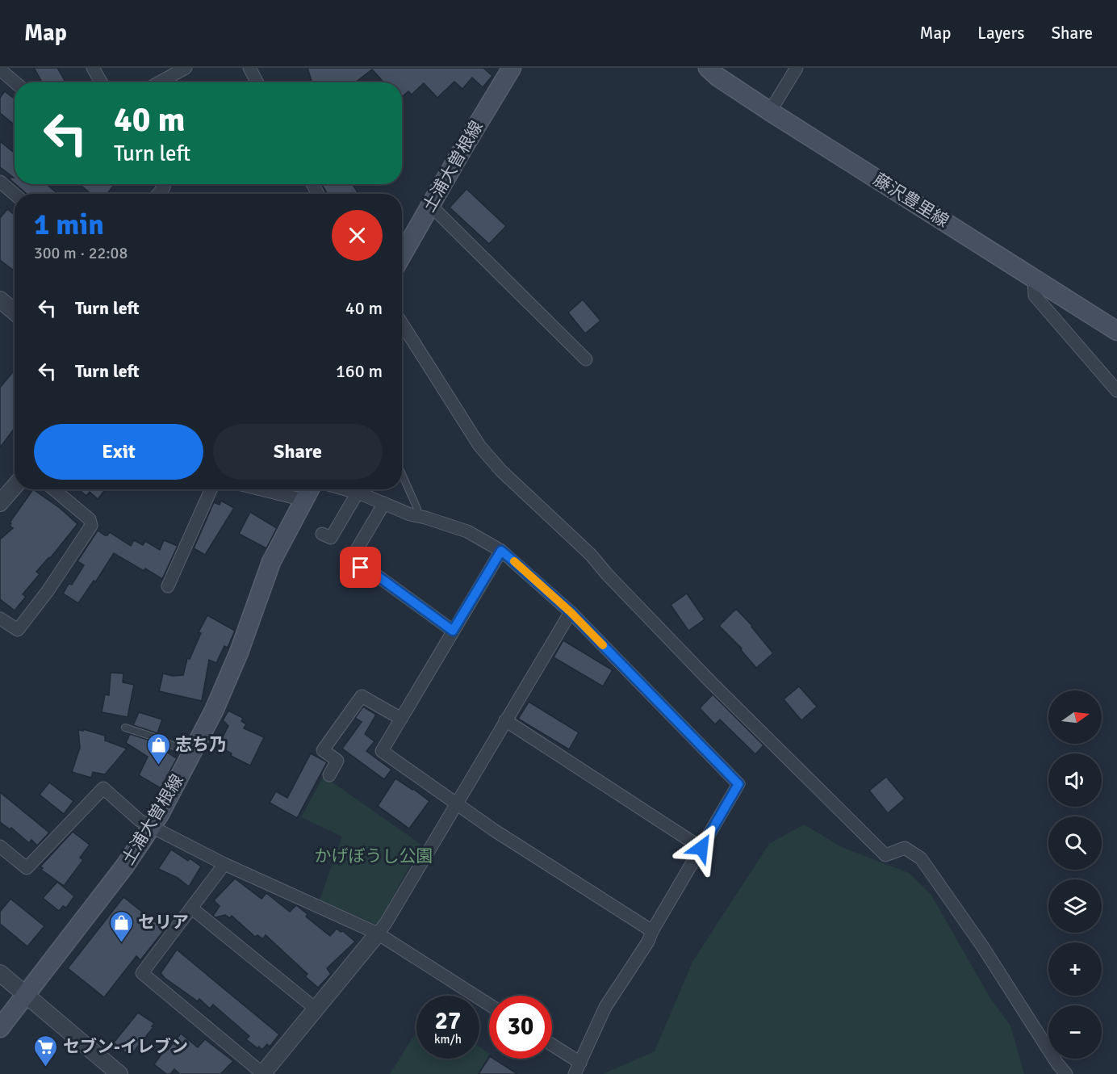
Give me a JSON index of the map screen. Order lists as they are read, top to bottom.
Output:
{
  "streets": {
    "main road": ["土浦大曽根線", "藤沢豊里線"]
  },
  "parks": ["かげぼうし公園"],
  "places": {
    "shop": ["志ち乃", "セリア"],
    "supermarket": ["セブン-イレブン"]
  },
  "north": "right",
  "page": {
    "header": "Map",
    "nav": ["Map", "Layers", "Share"],
    "turn": ["40 m", "Turn left"],
    "heading": ["1 min", "300 m · 22:08"],
    "list": [
      {
        "name": "Turn left",
        "value": "40 m"
      },
      {
        "name": "Turn left",
        "value": "160 m"
      }
    ],
    "buttons": ["Exit", "Share"],
    "map_buttons": ["+", "−"],
    "speed": "27 km/h",
    "limit": "30"
  }
}
